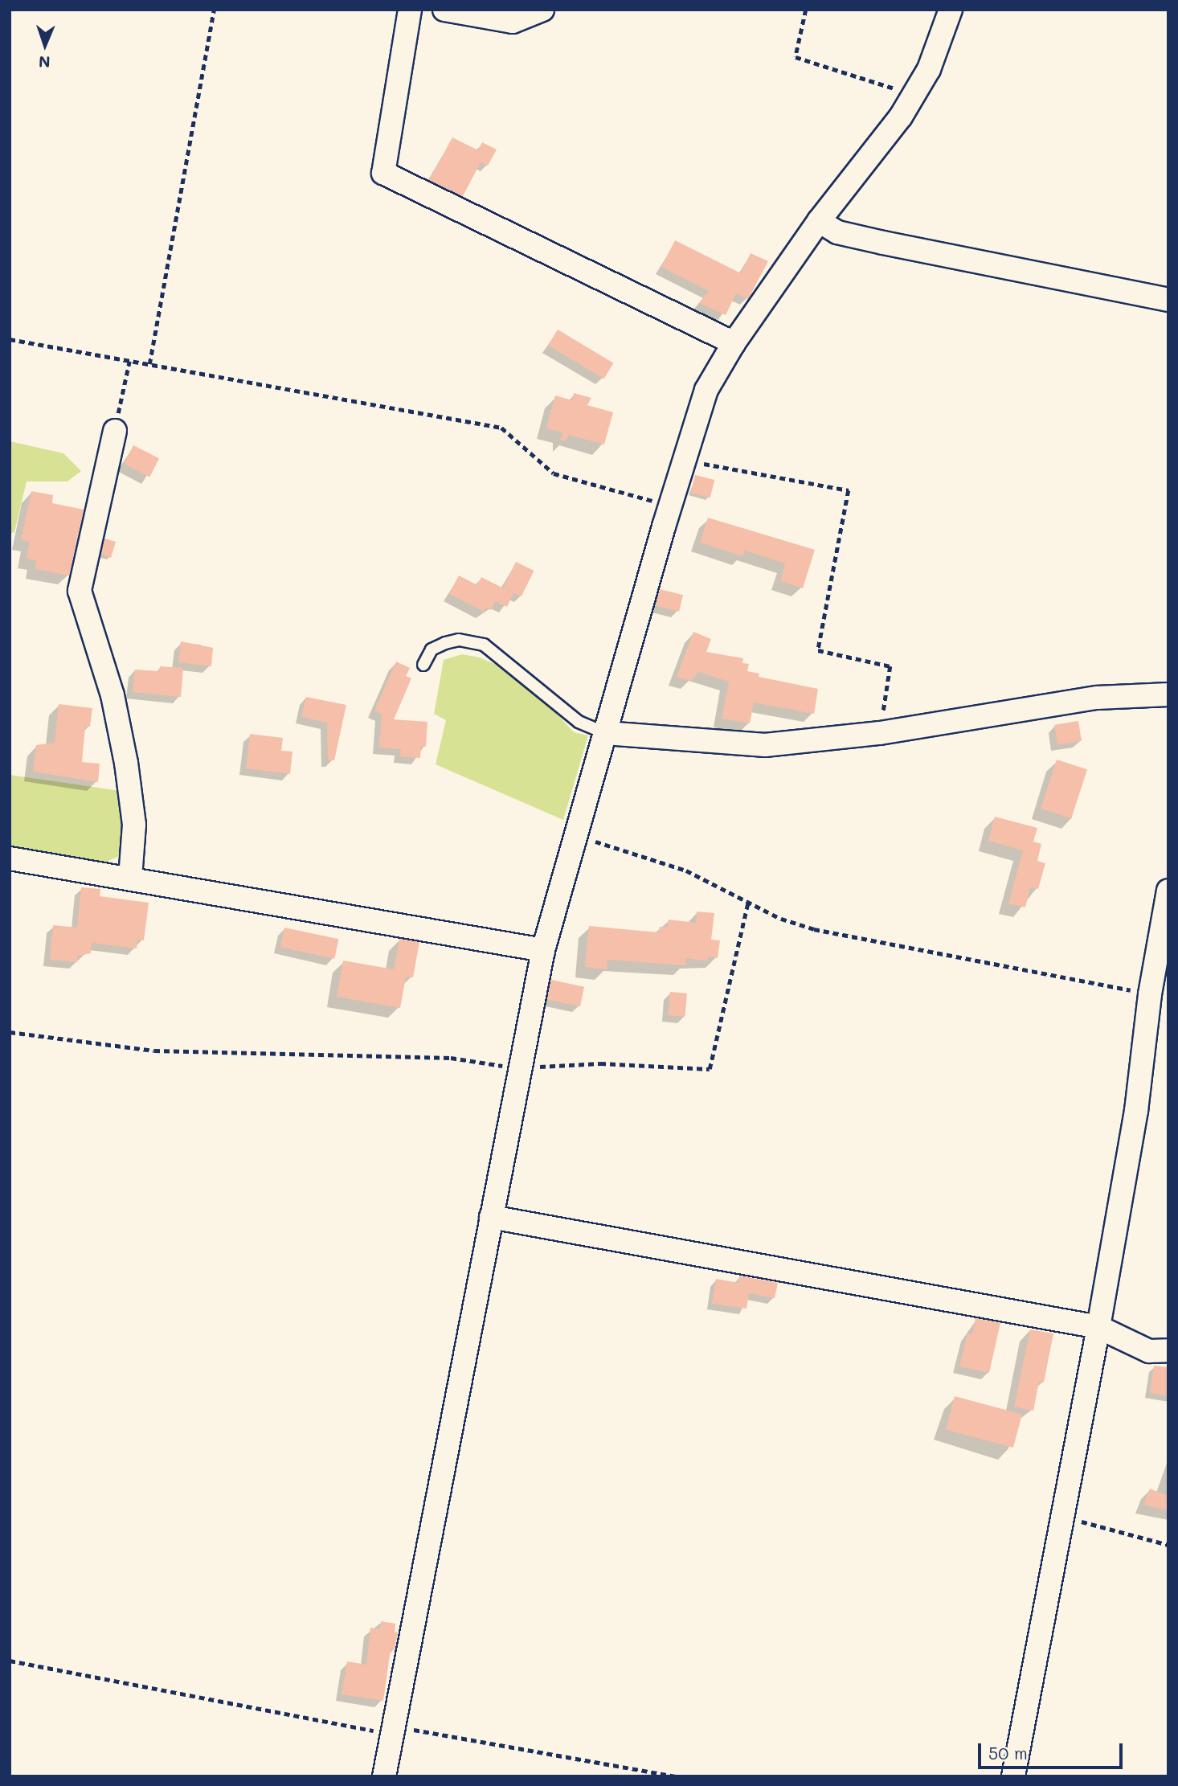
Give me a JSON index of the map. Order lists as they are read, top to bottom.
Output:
{
  "scale_bar": "50 m",
  "north": "bottom"
}
